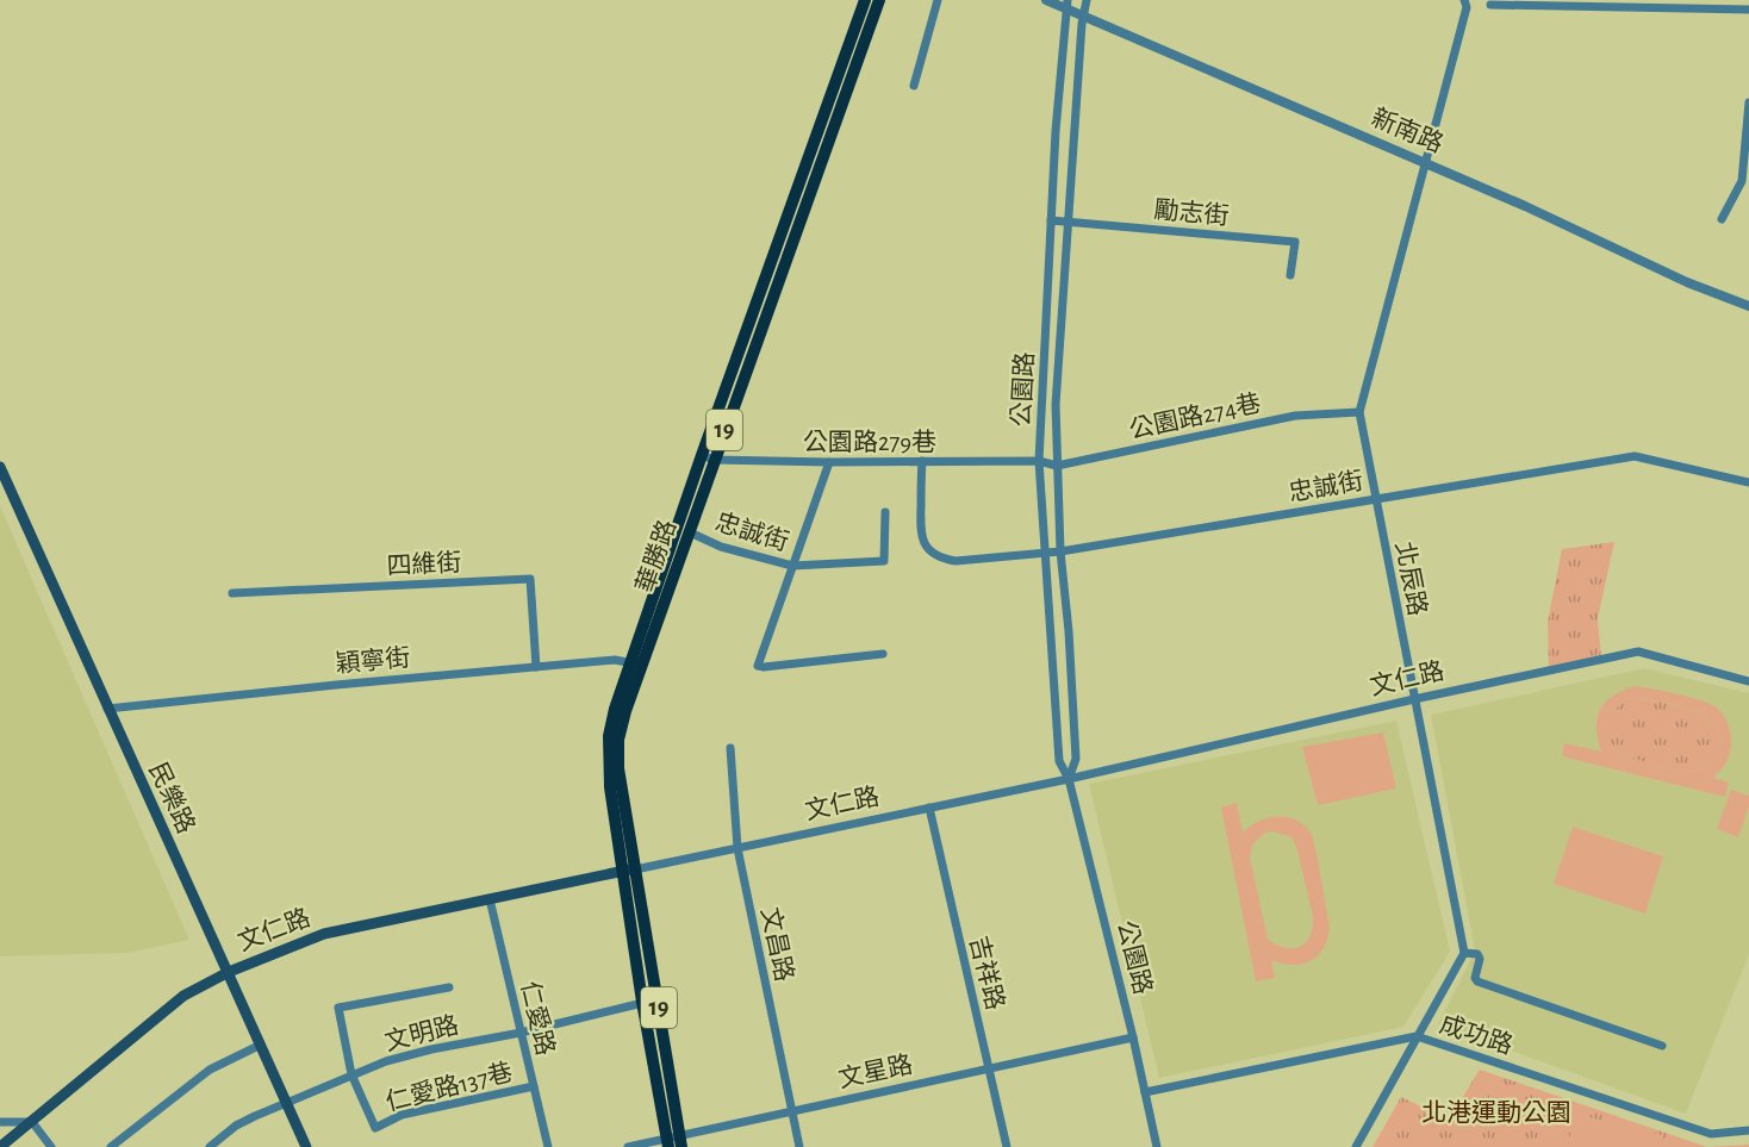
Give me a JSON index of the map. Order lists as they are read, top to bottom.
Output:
{
  "streets": {
    "main road": [
      "19",
      "華勝路",
      "文仁路",
      "民樂路"
    ],
    "street": [
      "新南路",
      "勵志街",
      "公園路",
      "公園路274巷",
      "公園路279巷",
      "忠誠街",
      "四維街",
      "北辰路",
      "穎寧街",
      "文昌路",
      "吉祥路",
      "仁愛路",
      "文明路",
      "成功路",
      "文星路",
      "仁愛路137巷"
    ]
  },
  "crossings": [
    ["新南路", "公園路"],
    ["新南路", "北辰路"],
    ["勵志街", "公園路"],
    ["公園路", "公園路274巷"],
    ["公園路", "公園路279巷"],
    ["公園路", "忠誠街"],
    ["公園路", "文仁路"],
    ["公園路", "成功路"],
    ["公園路", "文星路"],
    ["公園路274巷", "公園路279巷"],
    ["公園路274巷", "北辰路"],
    ["公園路279巷", "忠誠街"],
    ["公園路279巷", "華勝路"],
    ["忠誠街", "華勝路"],
    ["忠誠街", "北辰路"],
    ["華勝路", "穎寧街"],
    ["華勝路", "文仁路"],
    ["華勝路", "文明路"],
    ["華勝路", "文星路"],
    ["四維街", "穎寧街"],
    ["北辰路", "文仁路"],
    ["穎寧街", "民樂路"],
    ["文仁路", "民樂路"],
    ["文仁路", "文昌路"],
    ["文仁路", "吉祥路"],
    ["文仁路", "仁愛路"],
    ["民樂路", "文明路"],
    ["文昌路", "文星路"],
    ["吉祥路", "文星路"],
    ["仁愛路", "文明路"],
    ["仁愛路", "仁愛路137巷"],
    ["文明路", "仁愛路137巷"]
  ],
  "parks": ["北港運動公園"]
}
